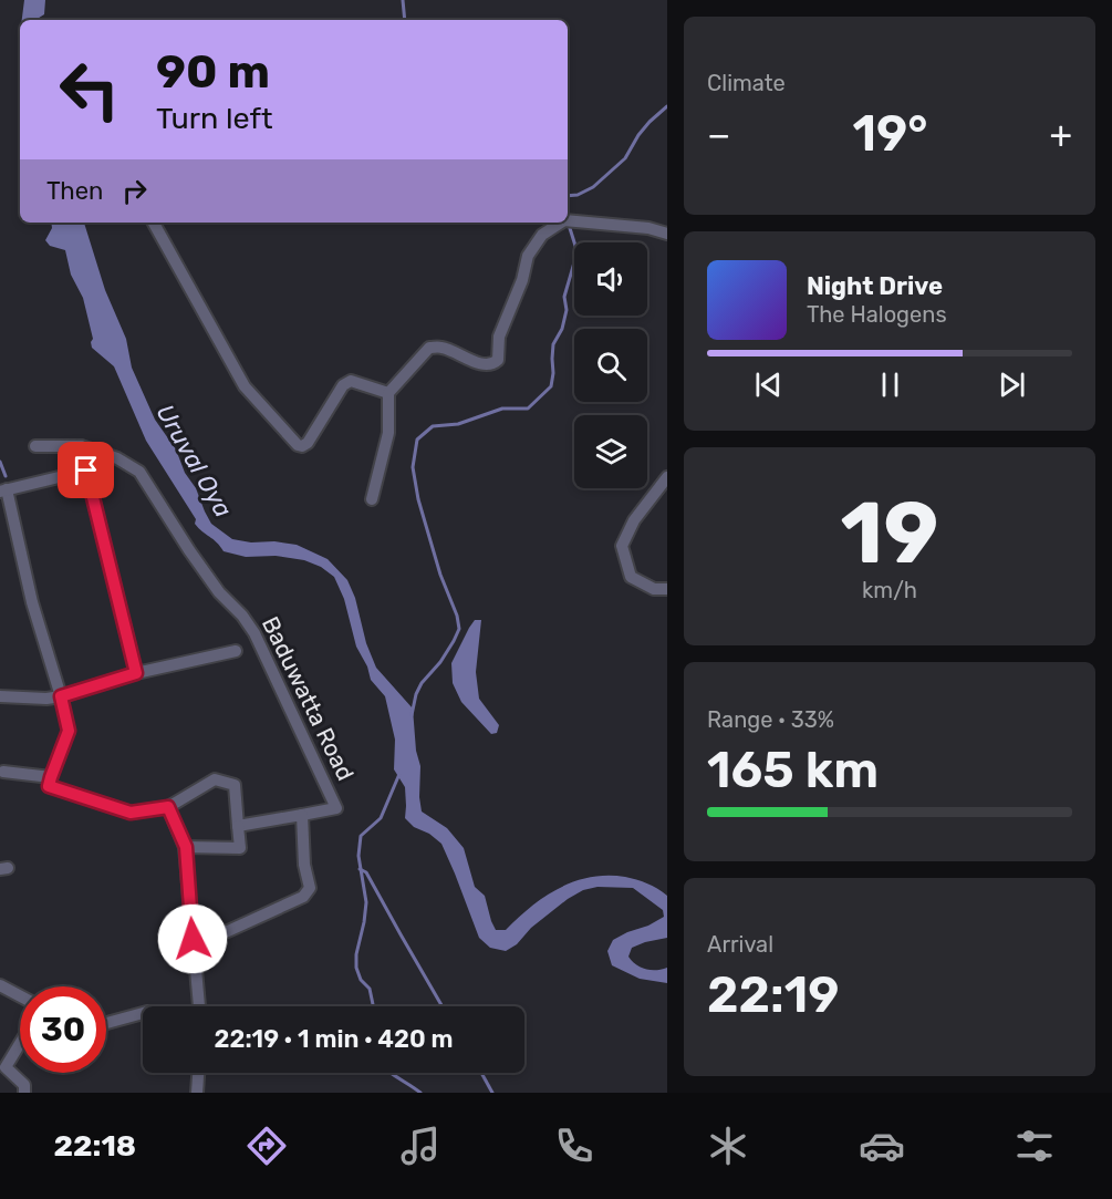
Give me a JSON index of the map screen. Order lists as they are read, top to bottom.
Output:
{
  "streets": {
    "street": ["Baduwatta Road"]
  },
  "water": ["Uruval Oya"],
  "page": {
    "tile": [
      "Climate",
      ["19", "km/h"],
      ["Range · 33%", "165 km"],
      ["Arrival", "22:19"]
    ],
    "turn": ["90 m", "Turn left"],
    "heat": ["−", "19°", "+"],
    "then": "Then",
    "song": ["Night Drive", "The Halogens"],
    "limit": "30",
    "trip": "22:19 · 1 min · 420 m",
    "tabs": "22:18"
  }
}
